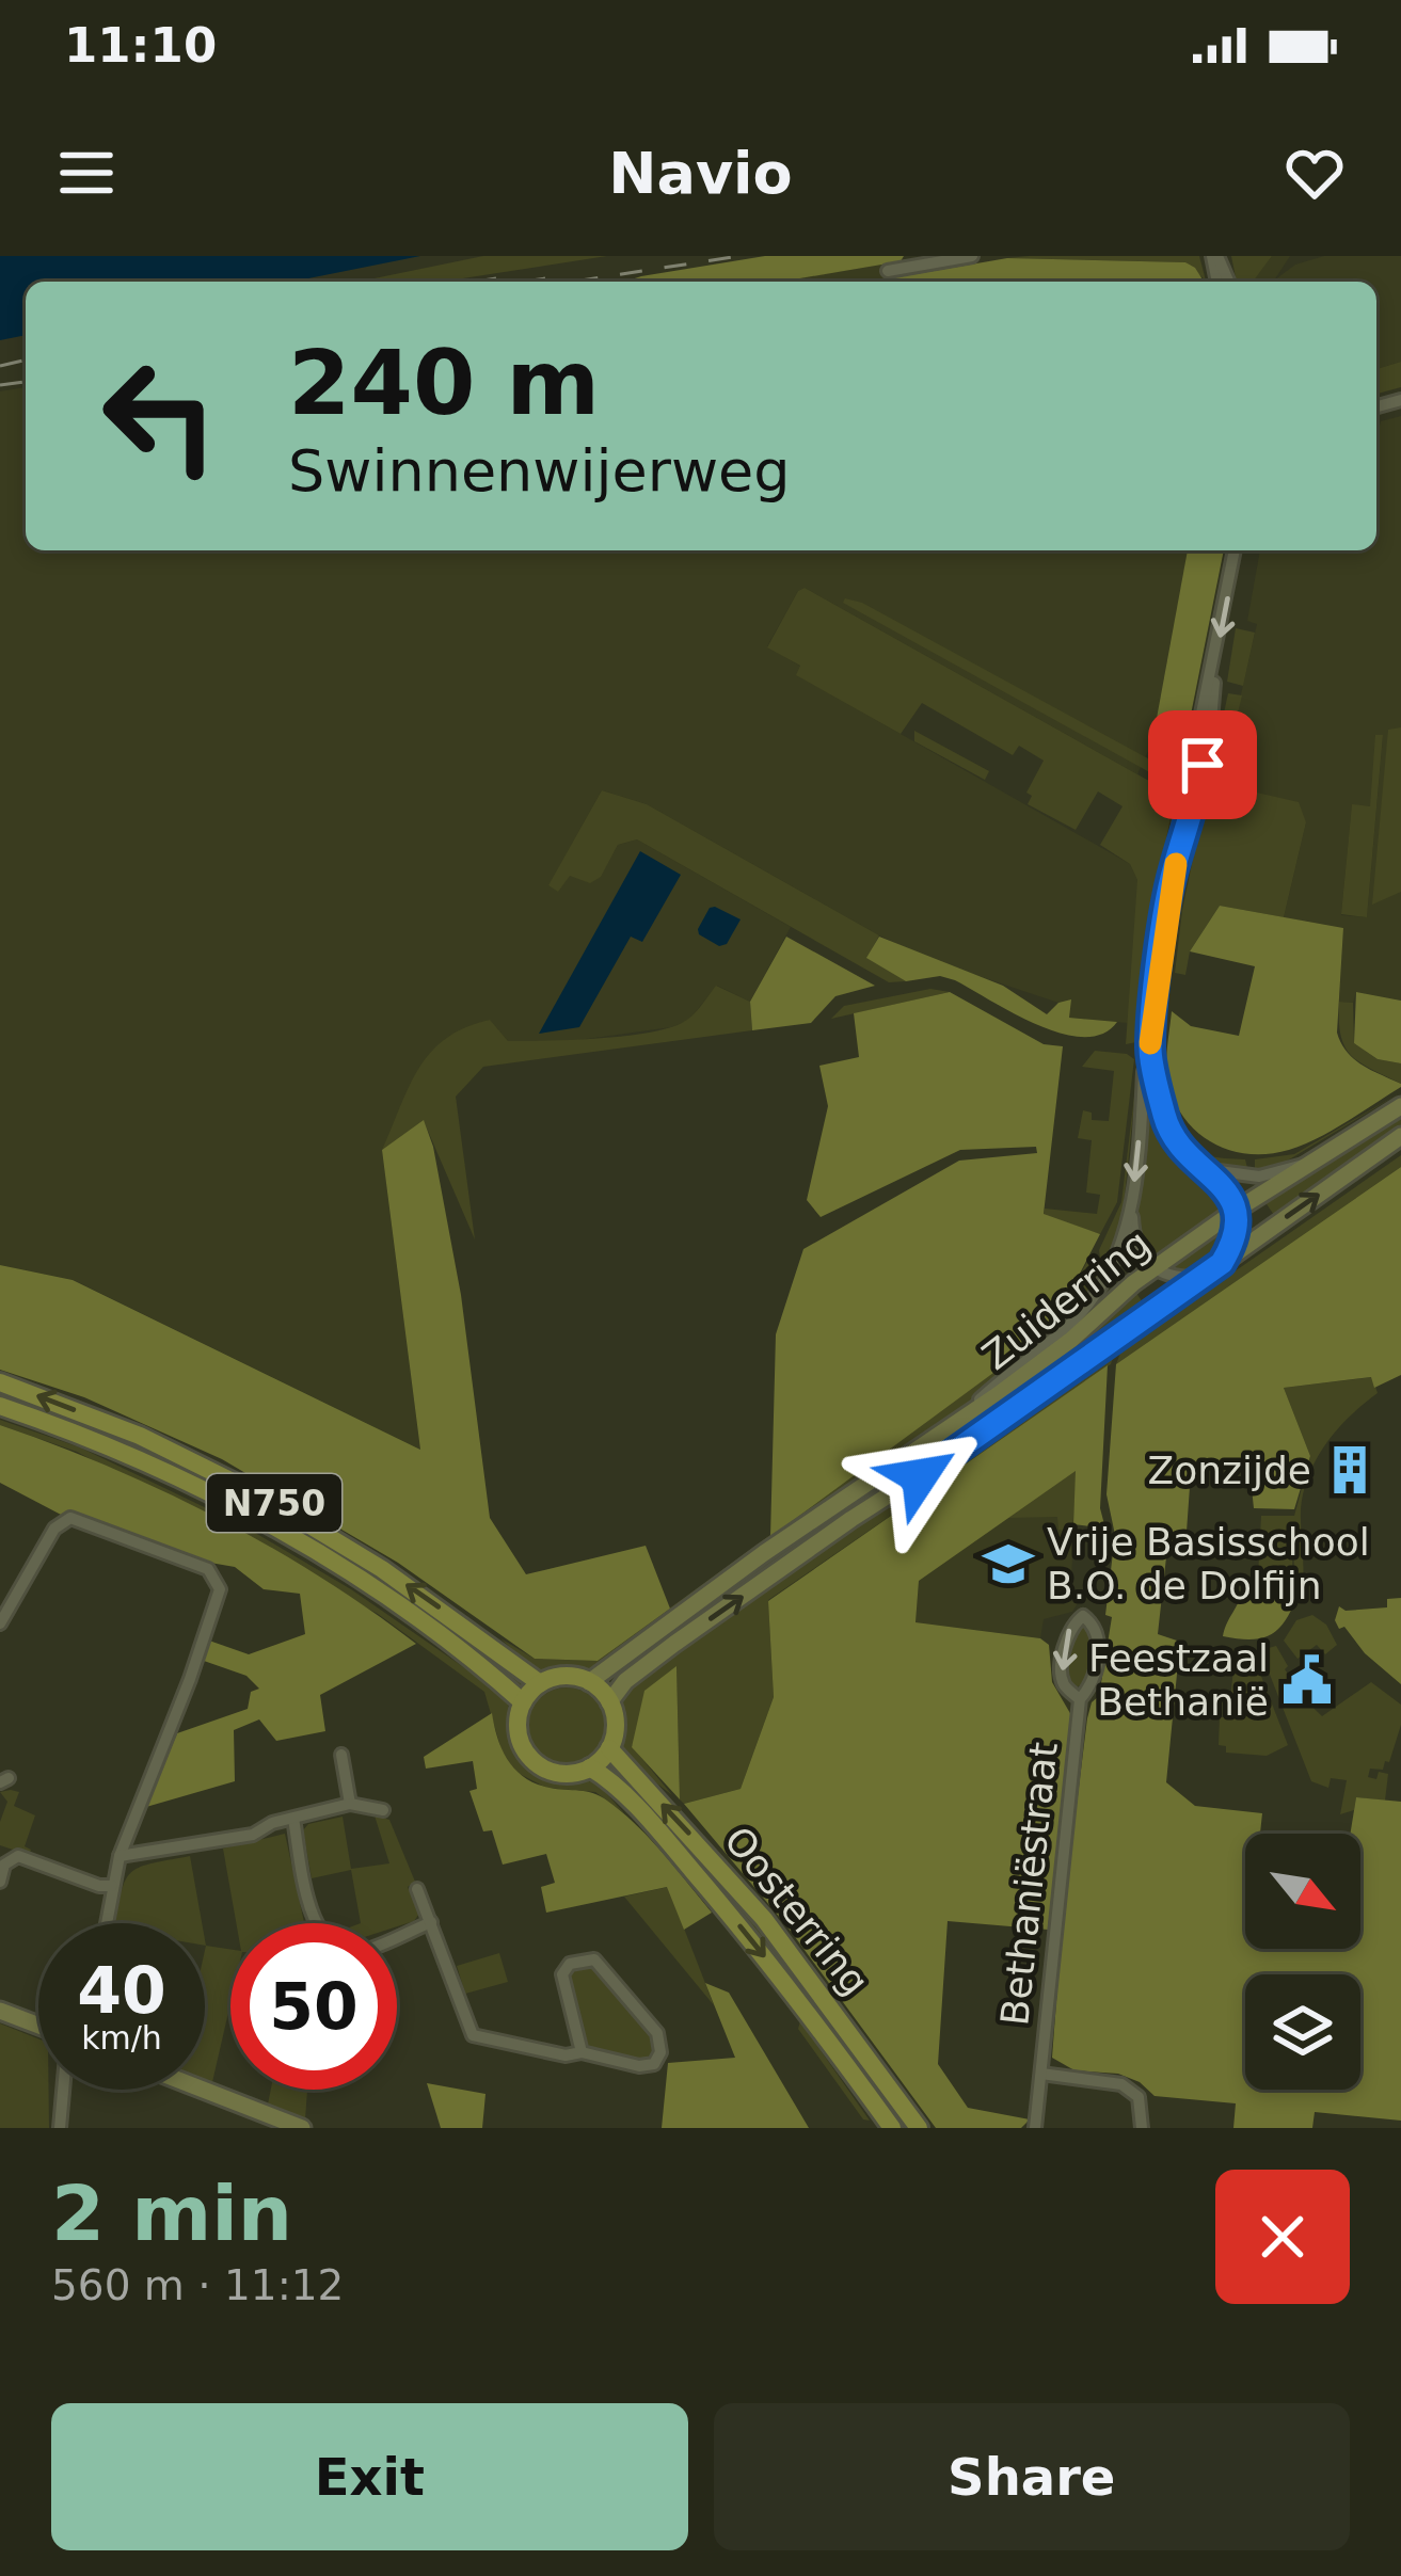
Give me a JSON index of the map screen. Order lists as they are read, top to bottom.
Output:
{
  "streets": {
    "main road": ["Zuiderring", "N750", "Oosterring"],
    "street": ["Bethaniëstraat"]
  },
  "crossings": [
    ["Zuiderring", "N750"],
    ["Zuiderring", "Oosterring"],
    ["N750", "Oosterring"]
  ],
  "places": {
    "building": ["Zonzijde"],
    "school or university": ["Vrije Basisschool B.O. de Dolfijn"],
    "public building": ["Feestzaal Bethanië"]
  },
  "north": "bottom right",
  "page": {
    "status": "11:10",
    "header": "Navio",
    "turn": ["240 m", "Swinnenwijerweg"],
    "speed": "40 km/h",
    "limit": "50",
    "heading": ["2 min", "560 m · 11:12"],
    "buttons": ["Exit", "Share"]
  }
}
